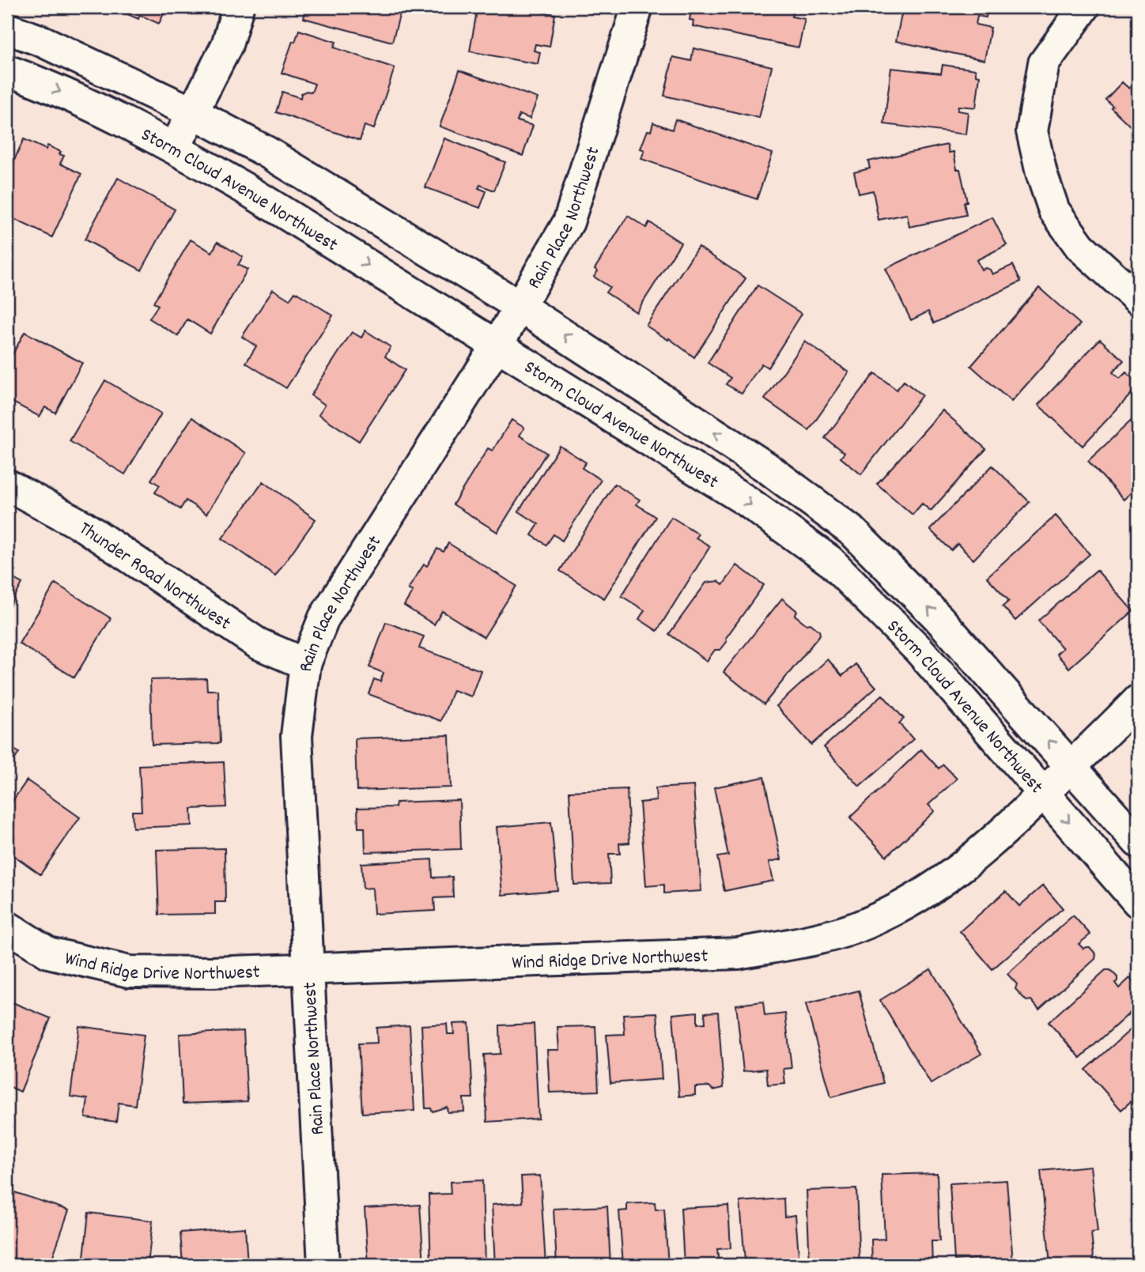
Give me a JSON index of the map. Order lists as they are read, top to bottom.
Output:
{
  "streets": {
    "street": [
      "Storm Cloud Avenue Northwest",
      "Rain Place Northwest",
      "Thunder Road Northwest",
      "Wind Ridge Drive Northwest"
    ]
  },
  "crossings": [
    ["Storm Cloud Avenue Northwest", "Rain Place Northwest"],
    ["Storm Cloud Avenue Northwest", "Wind Ridge Drive Northwest"],
    ["Rain Place Northwest", "Thunder Road Northwest"],
    ["Rain Place Northwest", "Wind Ridge Drive Northwest"]
  ]
}
